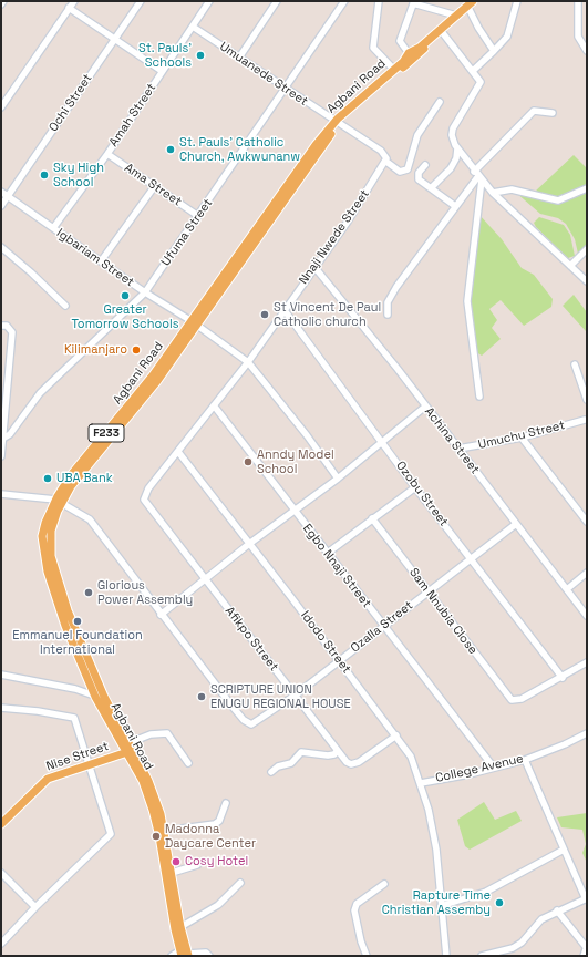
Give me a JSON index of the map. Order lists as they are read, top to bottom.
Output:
{
  "streets": {
    "main road": ["Agbani Road", "F233", "Nise Street"],
    "street": [
      "Umuanede Street",
      "Ochi Street",
      "Amah Street",
      "Ama Street",
      "Ufuma Street",
      "Nnaji Nwede Street",
      "Igbariam Street",
      "Umuchu Street",
      "Achina Street",
      "Ozobu Street",
      "Egbo Nnaji Street",
      "Sam Nnubia Close",
      "Ozalla Street",
      "Afikpo Street",
      "Idodo Street",
      "College Avenue"
    ]
  },
  "crossings": [
    ["Umuanede Street", "Agbani Road"],
    ["Umuanede Street", "Amah Street"],
    ["Umuanede Street", "Ufuma Street"],
    ["Agbani Road", "Igbariam Street"],
    ["Agbani Road", "Ozalla Street"],
    ["Agbani Road", "Nise Street"],
    ["Ochi Street", "Igbariam Street"],
    ["Amah Street", "Ama Street"],
    ["Amah Street", "Igbariam Street"],
    ["Ama Street", "Ufuma Street"],
    ["Ufuma Street", "Igbariam Street"],
    ["Nnaji Nwede Street", "Igbariam Street"],
    ["Nnaji Nwede Street", "Achina Street"],
    ["Nnaji Nwede Street", "Ozobu Street"],
    ["Nnaji Nwede Street", "Egbo Nnaji Street"],
    ["Nnaji Nwede Street", "Afikpo Street"],
    ["Nnaji Nwede Street", "Idodo Street"],
    ["Umuchu Street", "Achina Street"],
    ["Achina Street", "Ozalla Street"],
    ["Ozobu Street", "Sam Nnubia Close"],
    ["Ozobu Street", "Ozalla Street"],
    ["Egbo Nnaji Street", "Ozalla Street"],
    ["Egbo Nnaji Street", "College Avenue"],
    ["Sam Nnubia Close", "Ozalla Street"],
    ["Ozalla Street", "Afikpo Street"],
    ["Ozalla Street", "Idodo Street"],
    ["Afikpo Street", "Idodo Street"],
    ["Idodo Street", "College Avenue"]
  ],
  "places": [
    "St. Pauls' Schools",
    "St. Pauls' Catholic Church, Awkwunanw",
    "Sky High School",
    "Greater Tomorrow Schools",
    "St Vincent De Paul Catholic church",
    "Kilimanjaro",
    "Anndy Model School",
    "UBA Bank",
    "Glorious Power Assembly",
    "Emmanuel Foundation International",
    "SCRIPTURE UNION ENUGU REGIONAL HOUSE",
    "Madonna Daycare Center",
    "Cosy Hotel",
    "Rapture Time Christian Assemby"
  ]
}
